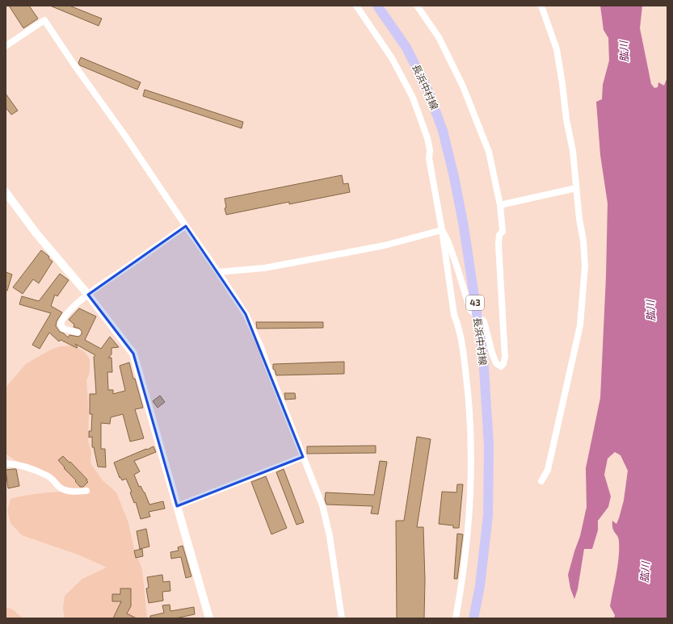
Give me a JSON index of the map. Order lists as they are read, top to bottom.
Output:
{
  "streets": {
    "main road": ["長浜中村線", "43"]
  },
  "water": ["肱川"]
}
